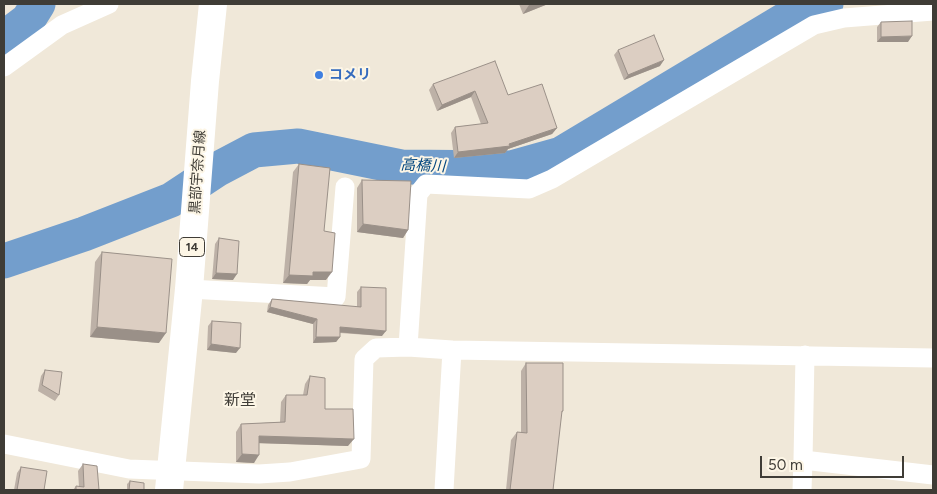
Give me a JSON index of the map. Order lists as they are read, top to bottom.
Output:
{
  "streets": {
    "main road": ["黒部宇奈月線", "14"]
  },
  "districts": ["新堂"],
  "water": ["高橋川"],
  "places": ["コメリ"],
  "scale_bar": "50 m"
}
